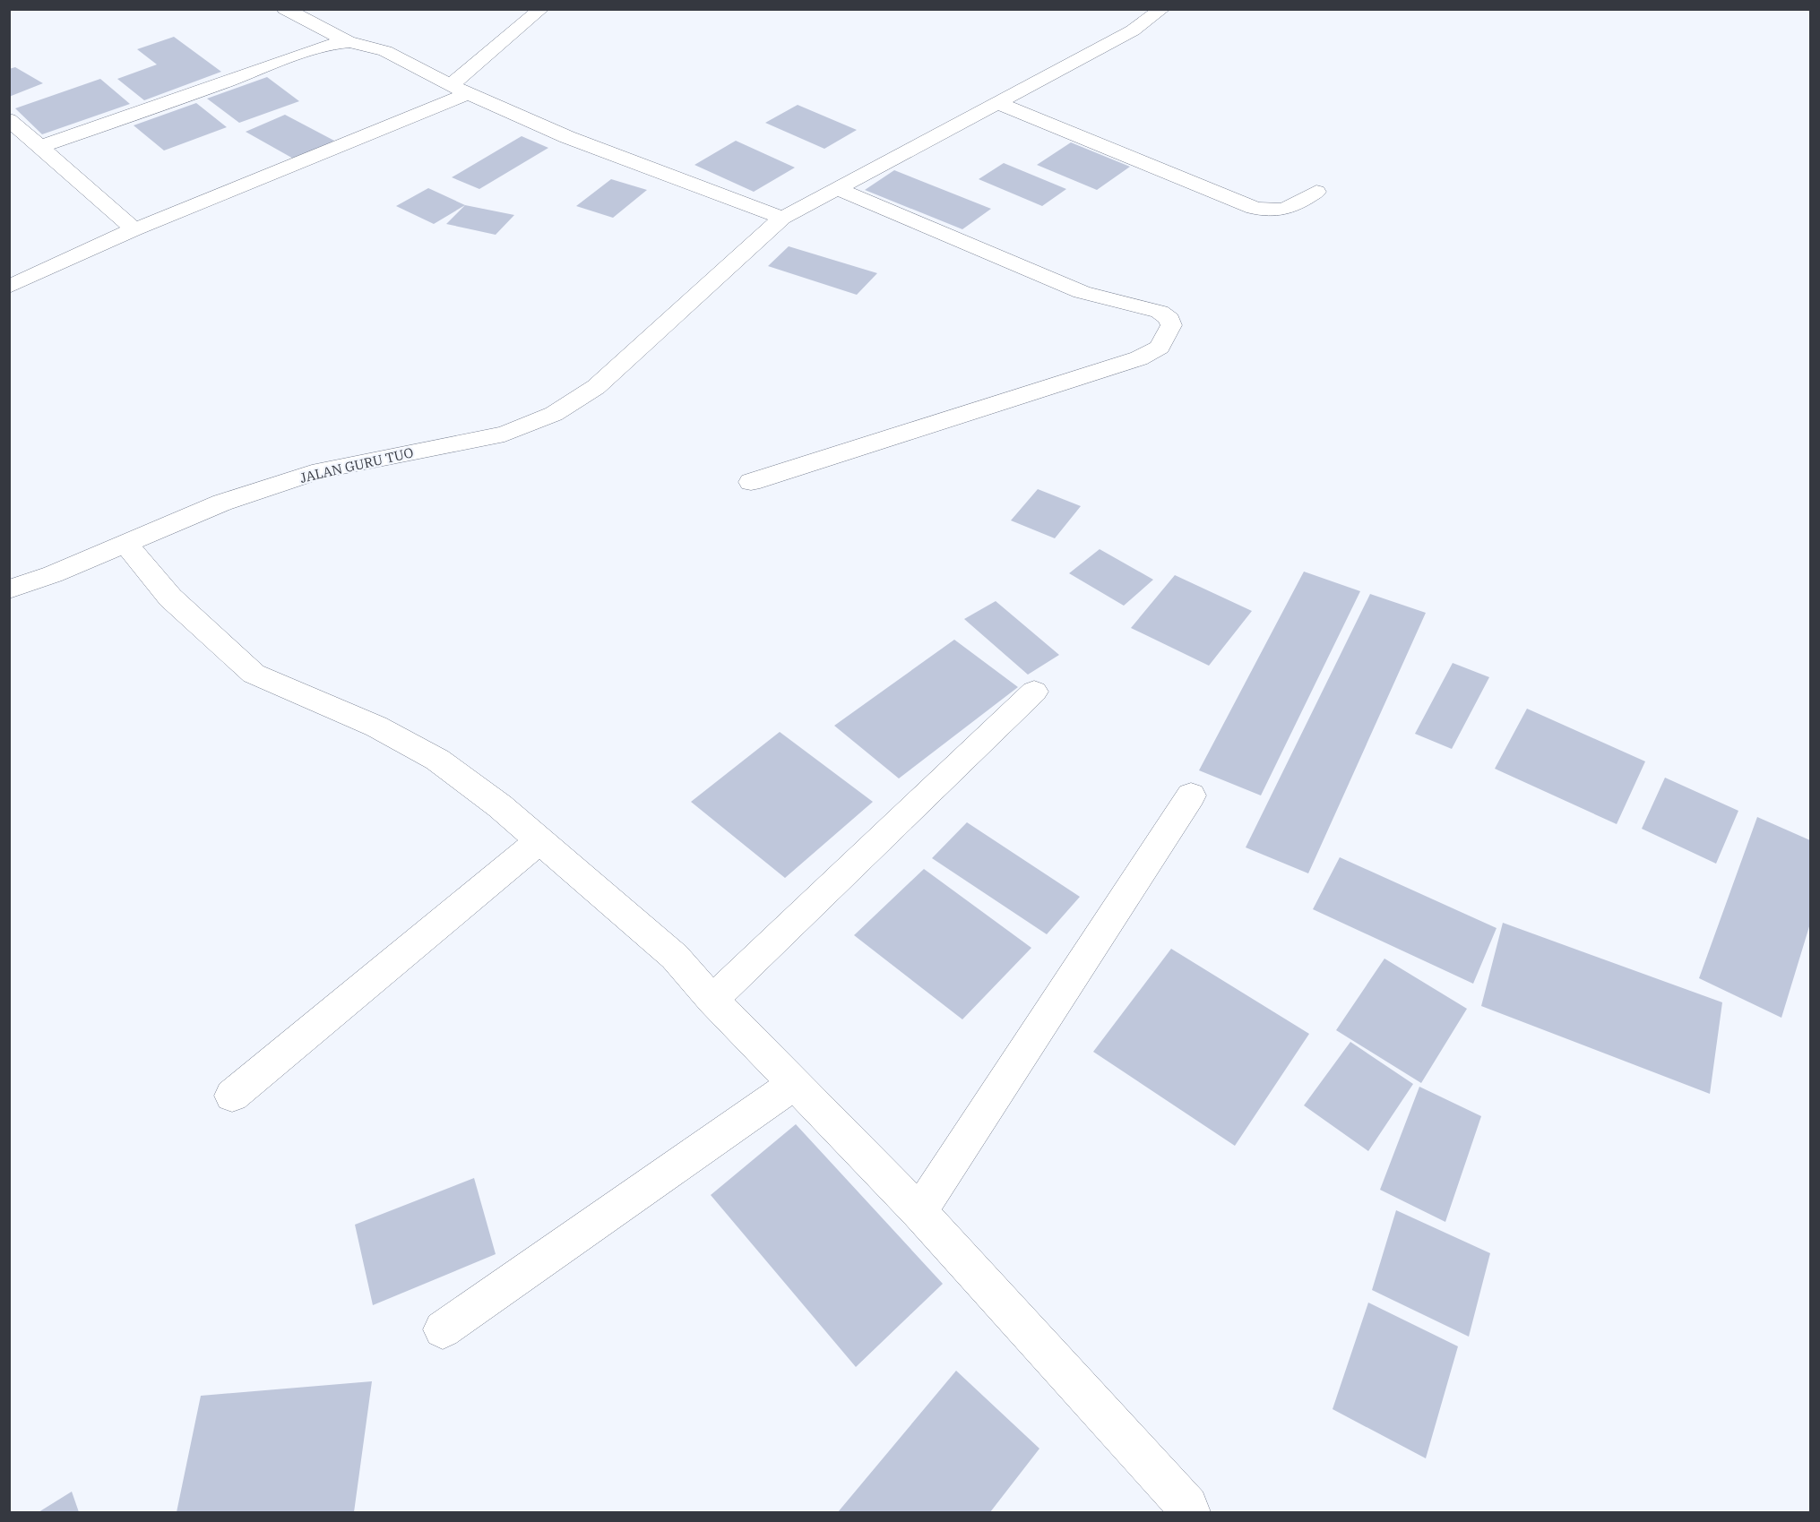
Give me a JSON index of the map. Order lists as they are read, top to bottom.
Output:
{
  "streets": {
    "street": ["JALAN GURU TUO"]
  }
}
